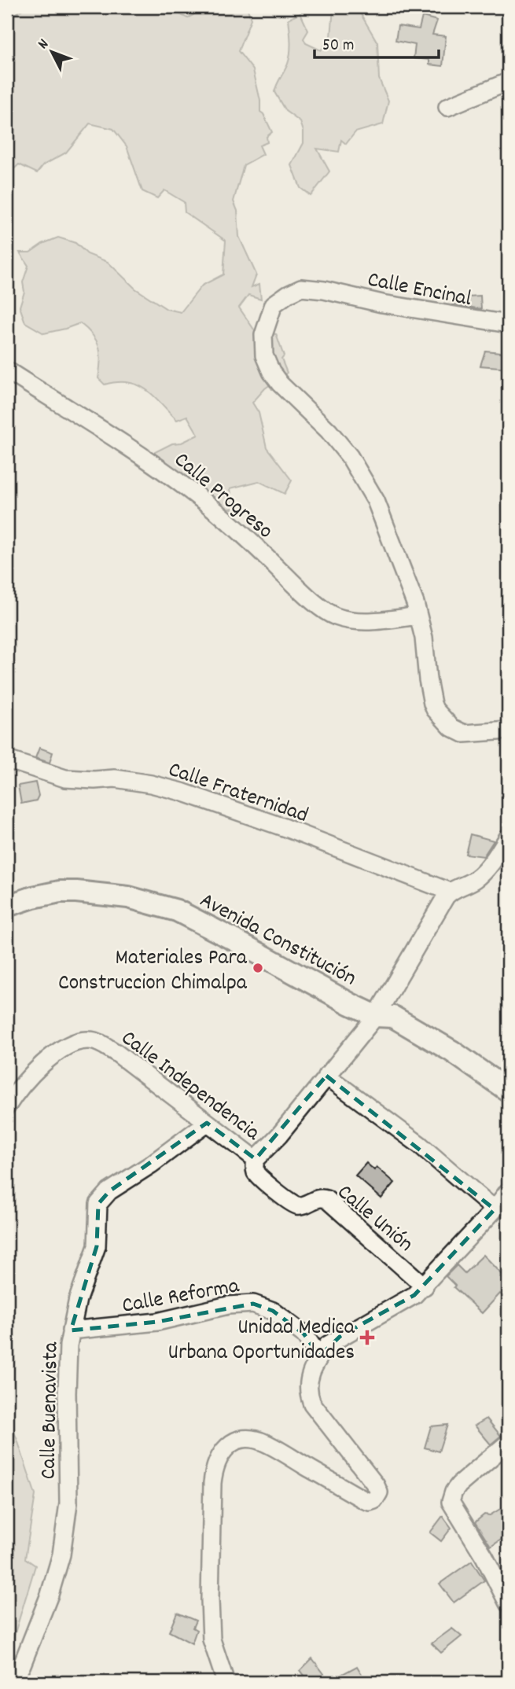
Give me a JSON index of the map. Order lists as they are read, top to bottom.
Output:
{
  "streets": {
    "main road": ["Avenida Constitución"],
    "street": [
      "Calle Encinal",
      "Calle Progreso",
      "Calle Fraternidad",
      "Calle Independencia",
      "Calle Unión",
      "Calle Reforma",
      "Calle Buenavista"
    ]
  },
  "crossings": [
    ["Calle Encinal", "Calle Progreso"],
    ["Calle Fraternidad", "Calle Independencia"],
    ["Avenida Constitución", "Calle Independencia"],
    ["Calle Independencia", "Calle Unión"],
    ["Calle Independencia", "Calle Buenavista"],
    ["Calle Reforma", "Calle Buenavista"]
  ],
  "places": {
    "other": ["Materiales Para Construccion Chimalpa"],
    "health": ["Unidad Medica Urbana Oportunidades"]
  },
  "scale_bar": "50 m",
  "north": "top left"
}
